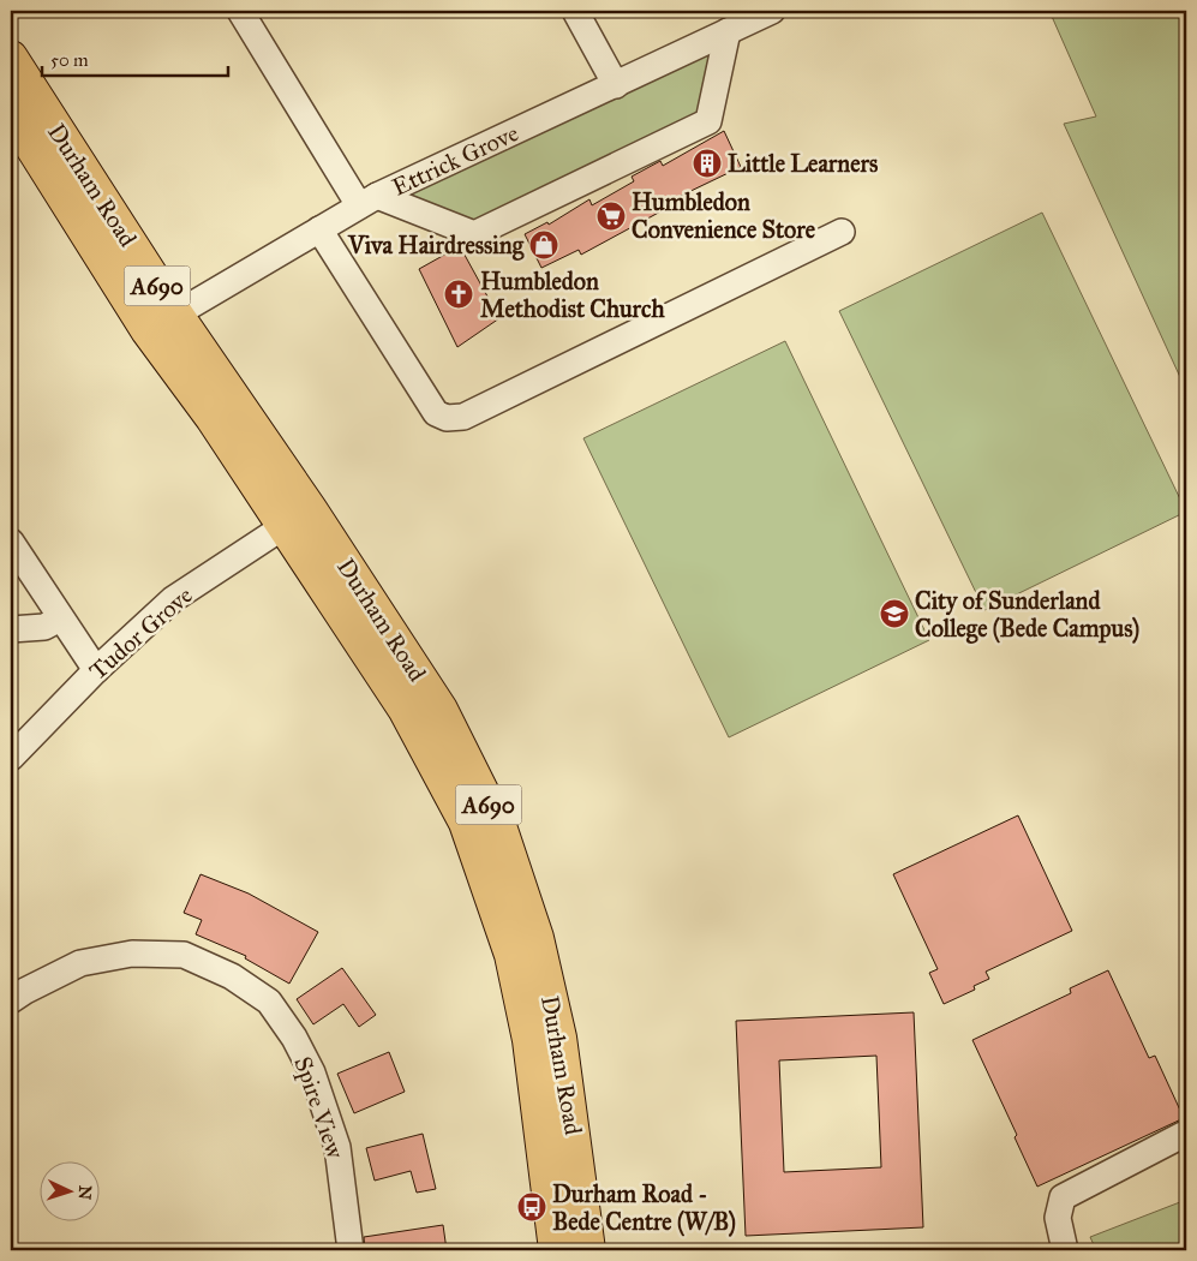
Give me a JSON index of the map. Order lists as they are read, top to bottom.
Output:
{
  "streets": {
    "highway": ["Durham Road", "A690"],
    "street": ["Ettrick Grove", "Tudor Grove", "Spire View"]
  },
  "crossings": [
    ["Ettrick Grove", "Durham Road"],
    ["Durham Road", "Tudor Grove"]
  ],
  "places": {
    "building": ["Little Learners"],
    "supermarket": ["Humbledon Convenience Store"],
    "shop": ["Viva Hairdressing"],
    "church": ["Humbledon Methodist Church"],
    "school or university": ["City of Sunderland College (Bede Campus)"],
    "bus stop": ["Durham Road - Bede Centre (W/B)"]
  },
  "scale_bar": "50 m",
  "north": "right"
}
